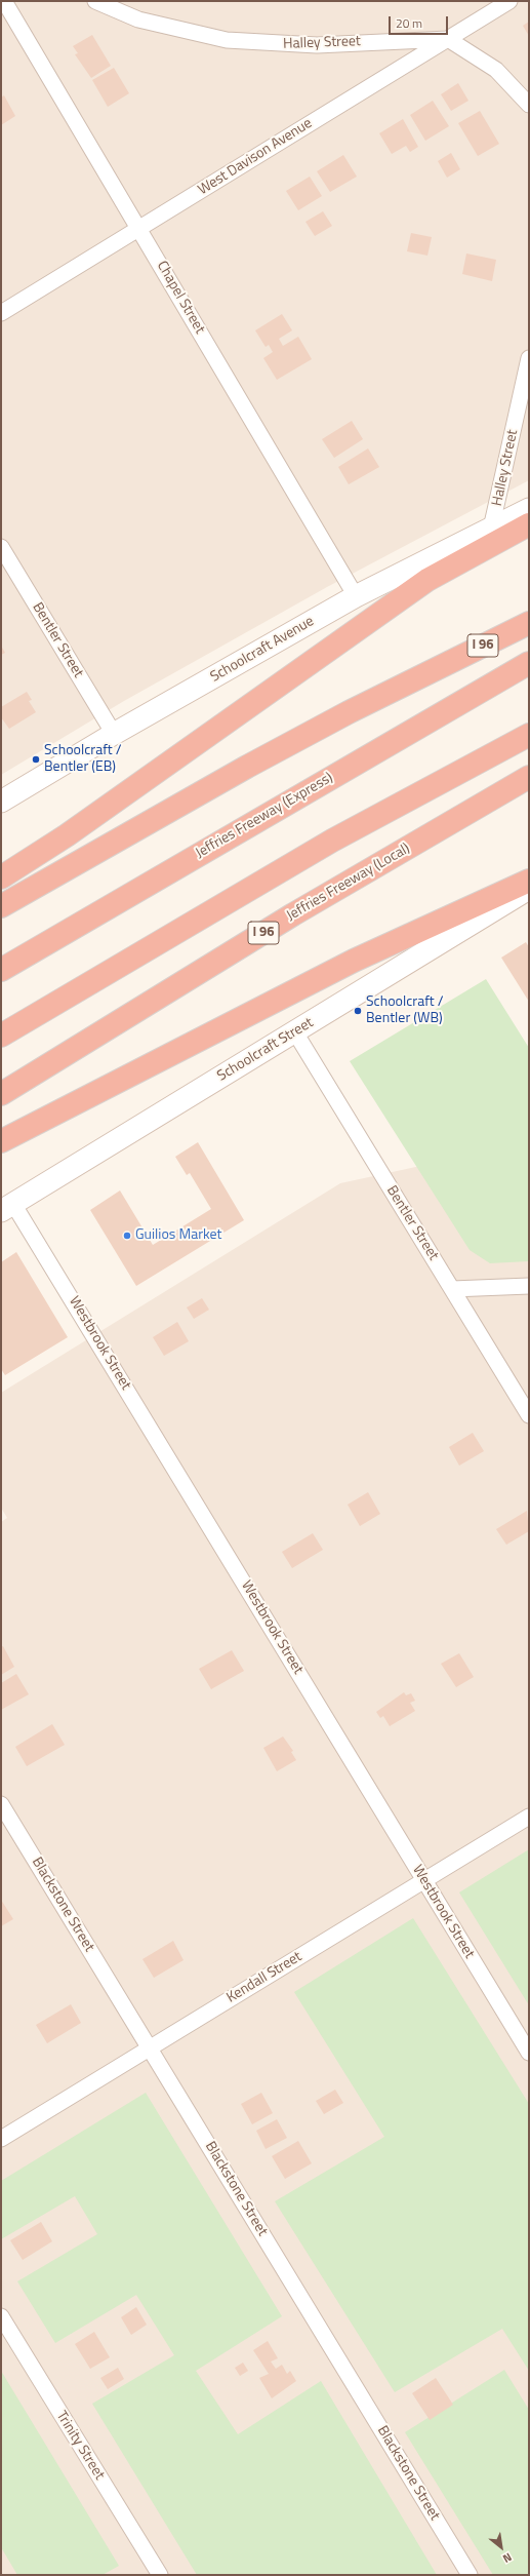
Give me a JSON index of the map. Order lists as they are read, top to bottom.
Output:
{
  "streets": {
    "highway": ["I 96", "Jeffries Freeway (Express)", "Jeffries Freeway (Local)"],
    "main road": ["Schoolcraft Avenue", "Schoolcraft Street"],
    "street": [
      "Halley Street",
      "West Davison Avenue",
      "Chapel Street",
      "Bentler Street",
      "Westbrook Street",
      "Blackstone Street",
      "Kendall Street",
      "Trinity Street"
    ]
  },
  "crossings": [
    ["Halley Street", "West Davison Avenue"],
    ["Halley Street", "Schoolcraft Avenue"],
    ["West Davison Avenue", "Chapel Street"],
    ["Chapel Street", "Schoolcraft Avenue"],
    ["Bentler Street", "Schoolcraft Avenue"],
    ["Bentler Street", "Schoolcraft Street"],
    ["Schoolcraft Street", "Westbrook Street"],
    ["Westbrook Street", "Kendall Street"],
    ["Blackstone Street", "Kendall Street"]
  ],
  "places": ["Schoolcraft / Bentler (EB)", "Schoolcraft / Bentler (WB)", "Guilios Market"],
  "scale_bar": "20 m",
  "north": "bottom right"
}
